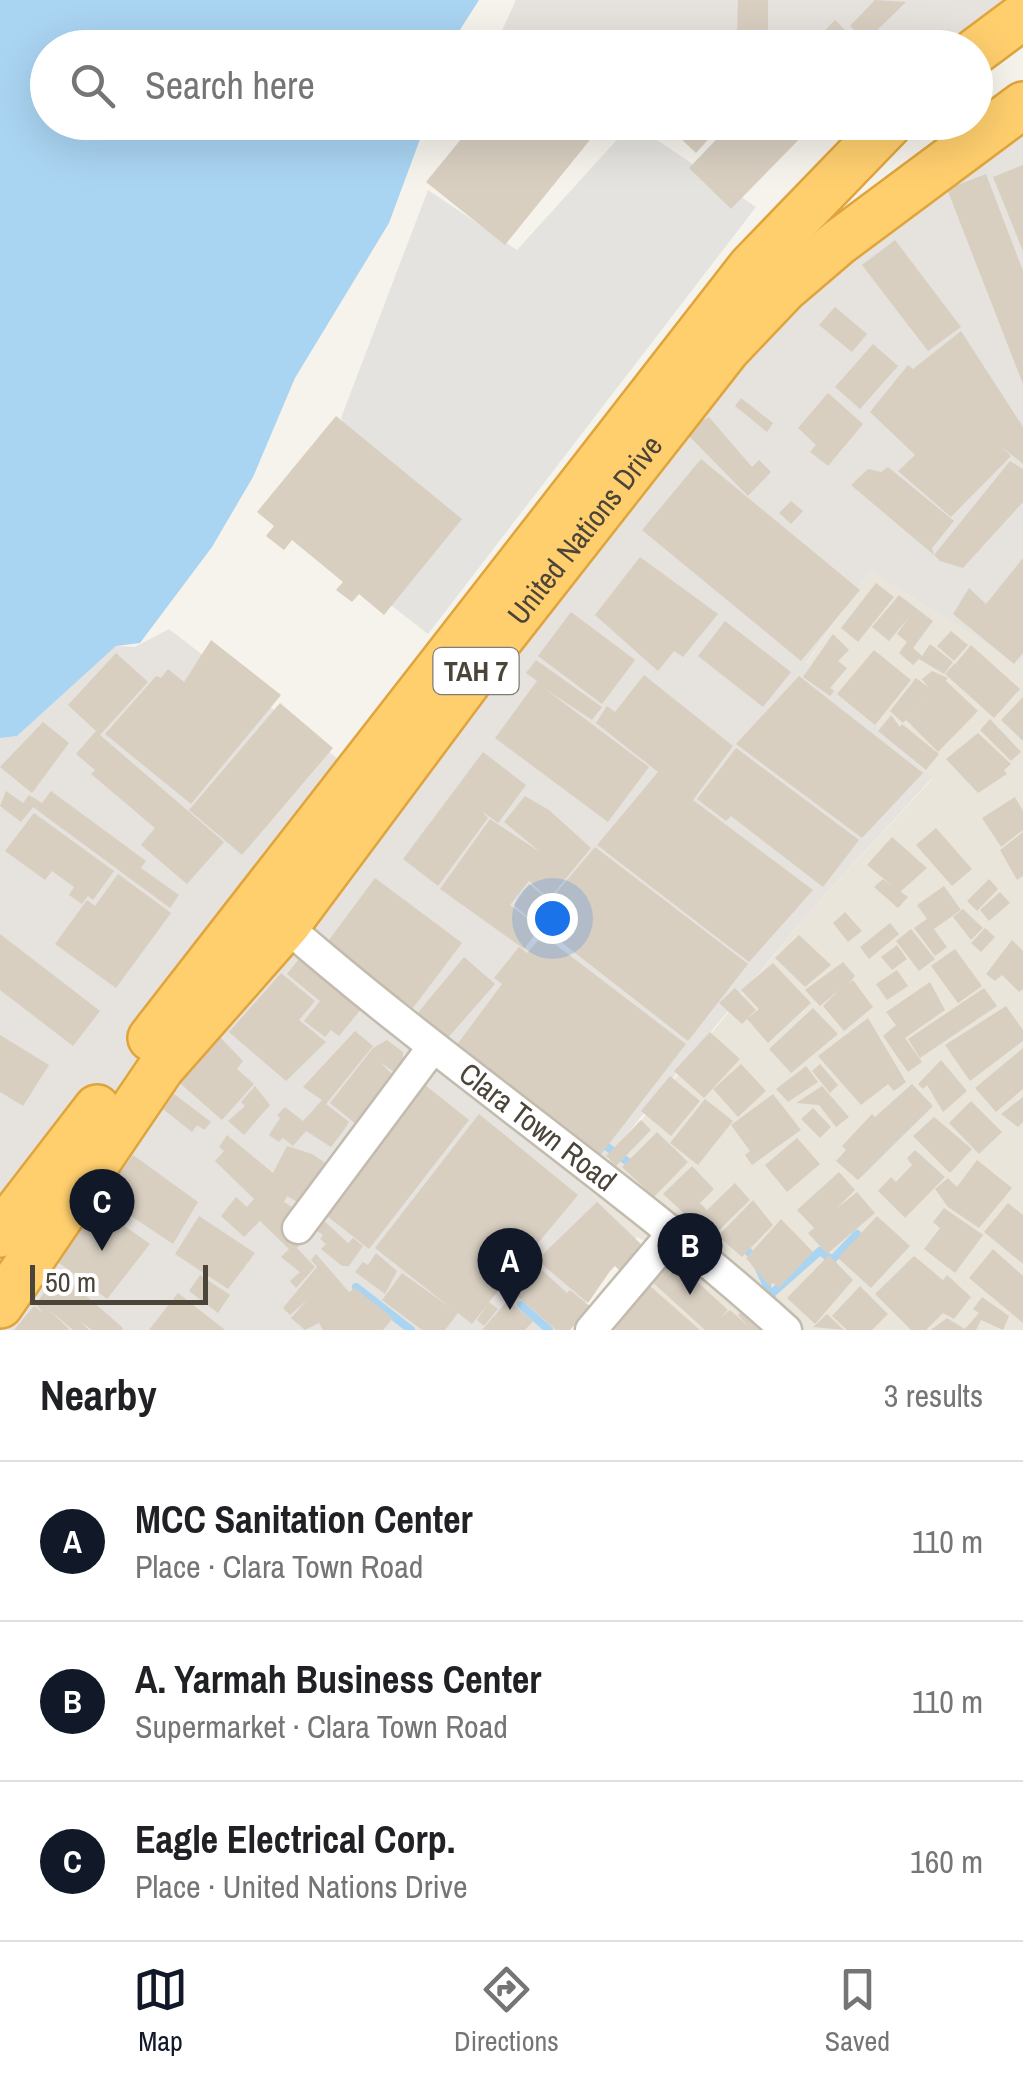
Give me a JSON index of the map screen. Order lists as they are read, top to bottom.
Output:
{
  "streets": {
    "highway": ["United Nations Drive", "TAH 7"],
    "street": ["Clara Town Road"]
  },
  "crossings": [
    ["United Nations Drive", "Clara Town Road"]
  ],
  "scale_bar": "50 m",
  "page": {
    "search": "Search here",
    "pins": ["C", "B", "A"],
    "scale": "50 m",
    "heading": ["Nearby", "3 results"],
    "list": [
      {
        "mark": "A",
        "name": "MCC Sanitation Center",
        "note": "Place · Clara Town Road",
        "value": "110 m"
      },
      {
        "mark": "B",
        "name": "A. Yarmah Business Center",
        "note": "Supermarket · Clara Town Road",
        "value": "110 m"
      },
      {
        "mark": "C",
        "name": "Eagle Electrical Corp.",
        "note": "Place · United Nations Drive",
        "value": "160 m"
      }
    ],
    "nav": ["Map", "Directions", "Saved"]
  }
}
